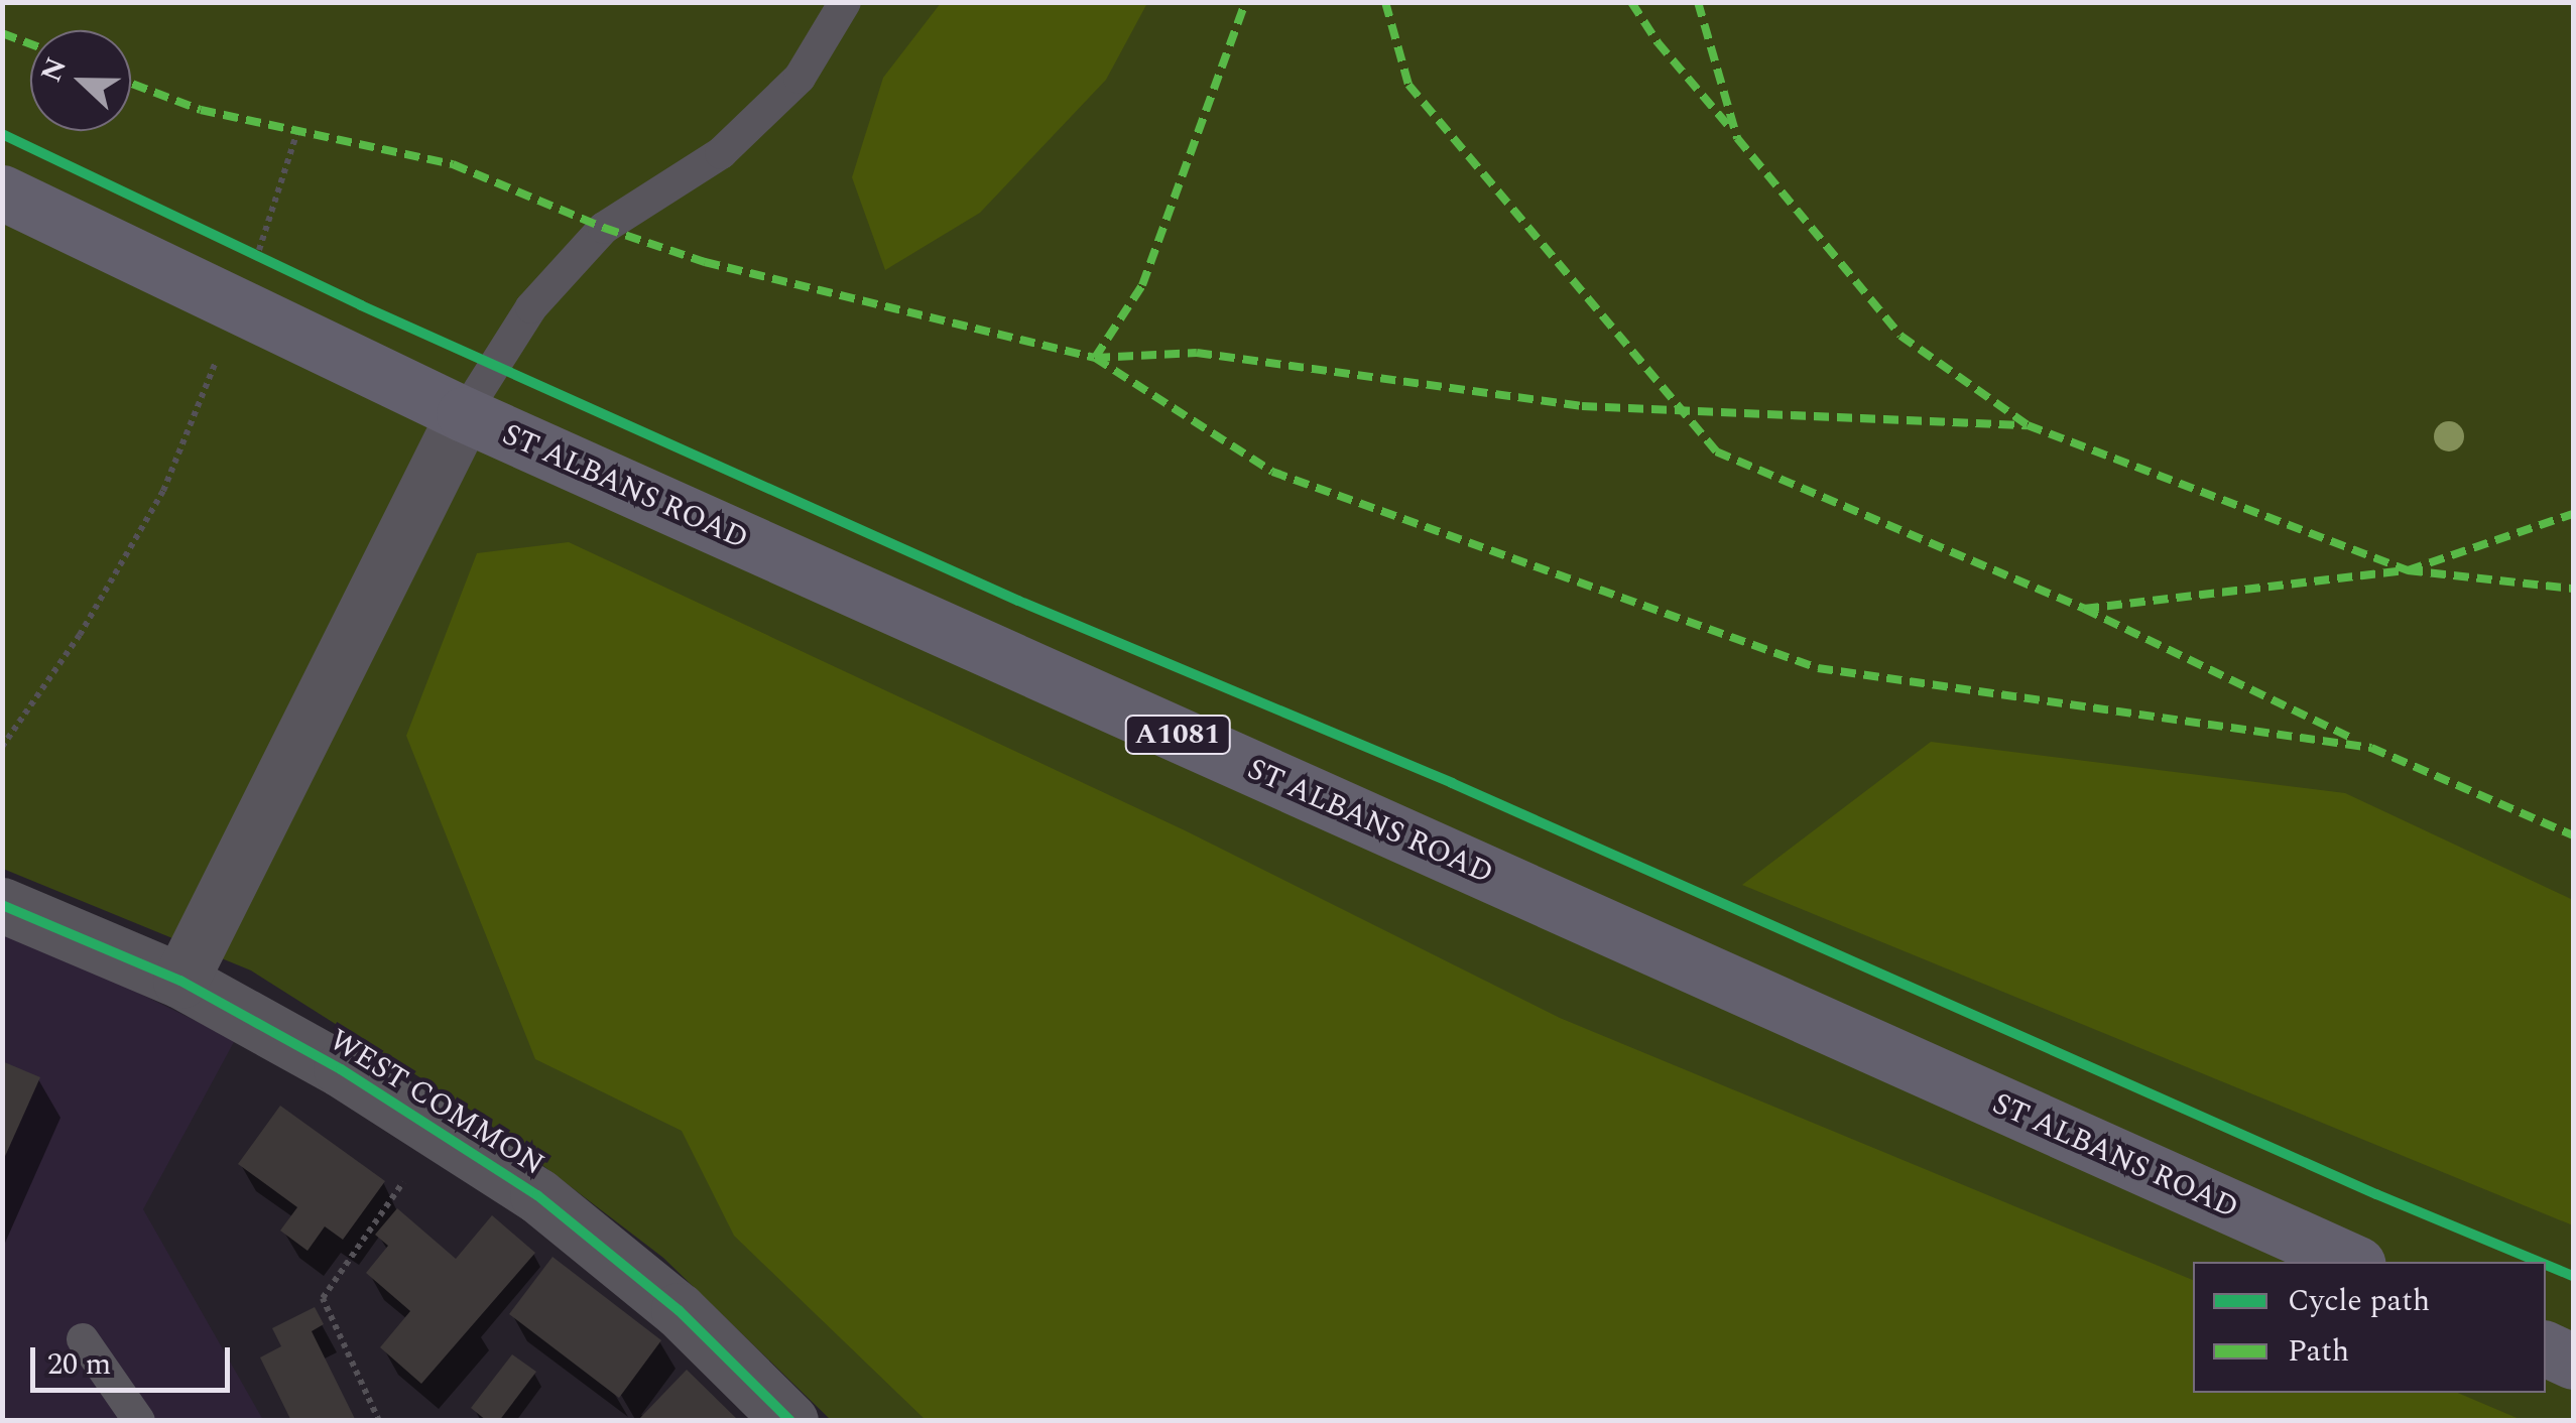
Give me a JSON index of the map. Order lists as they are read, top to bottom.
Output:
{
  "streets": {
    "main road": ["ST ALBANS ROAD", "A1081"],
    "street": ["WEST COMMON"]
  },
  "legend": ["Cycle path", "Path"],
  "scale_bar": "20 m",
  "north": "left"
}
